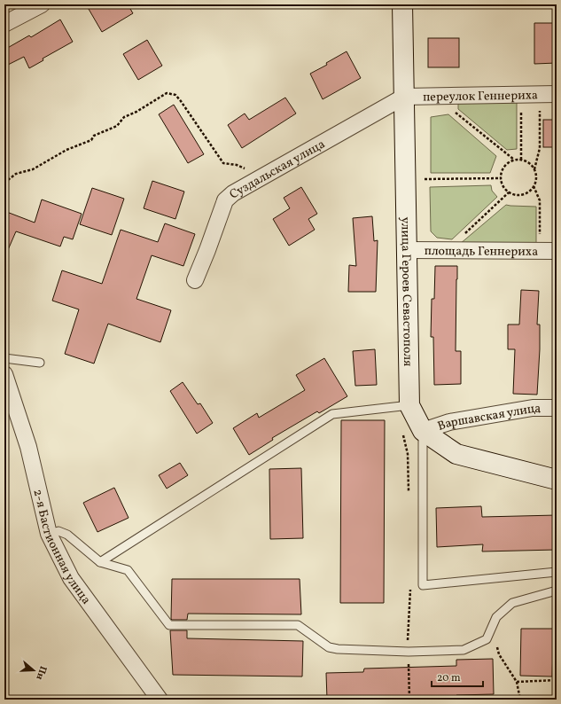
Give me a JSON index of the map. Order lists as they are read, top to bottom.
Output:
{
  "streets": {
    "main road": ["улица Героев Севастополя"],
    "street": [
      "переулок Геннериха",
      "Суздальская улица",
      "площадь Геннериха",
      "Варшавская улица",
      "2-я Бастионная улица"
    ]
  },
  "crossings": [
    ["переулок Геннериха", "Суздальская улица"],
    ["переулок Геннериха", "улица Героев Севастополя"],
    ["Суздальская улица", "улица Героев Севастополя"],
    ["площадь Геннериха", "улица Героев Севастополя"],
    ["улица Героев Севастополя", "Варшавская улица"]
  ],
  "scale_bar": "20 m",
  "north": "right"
}
